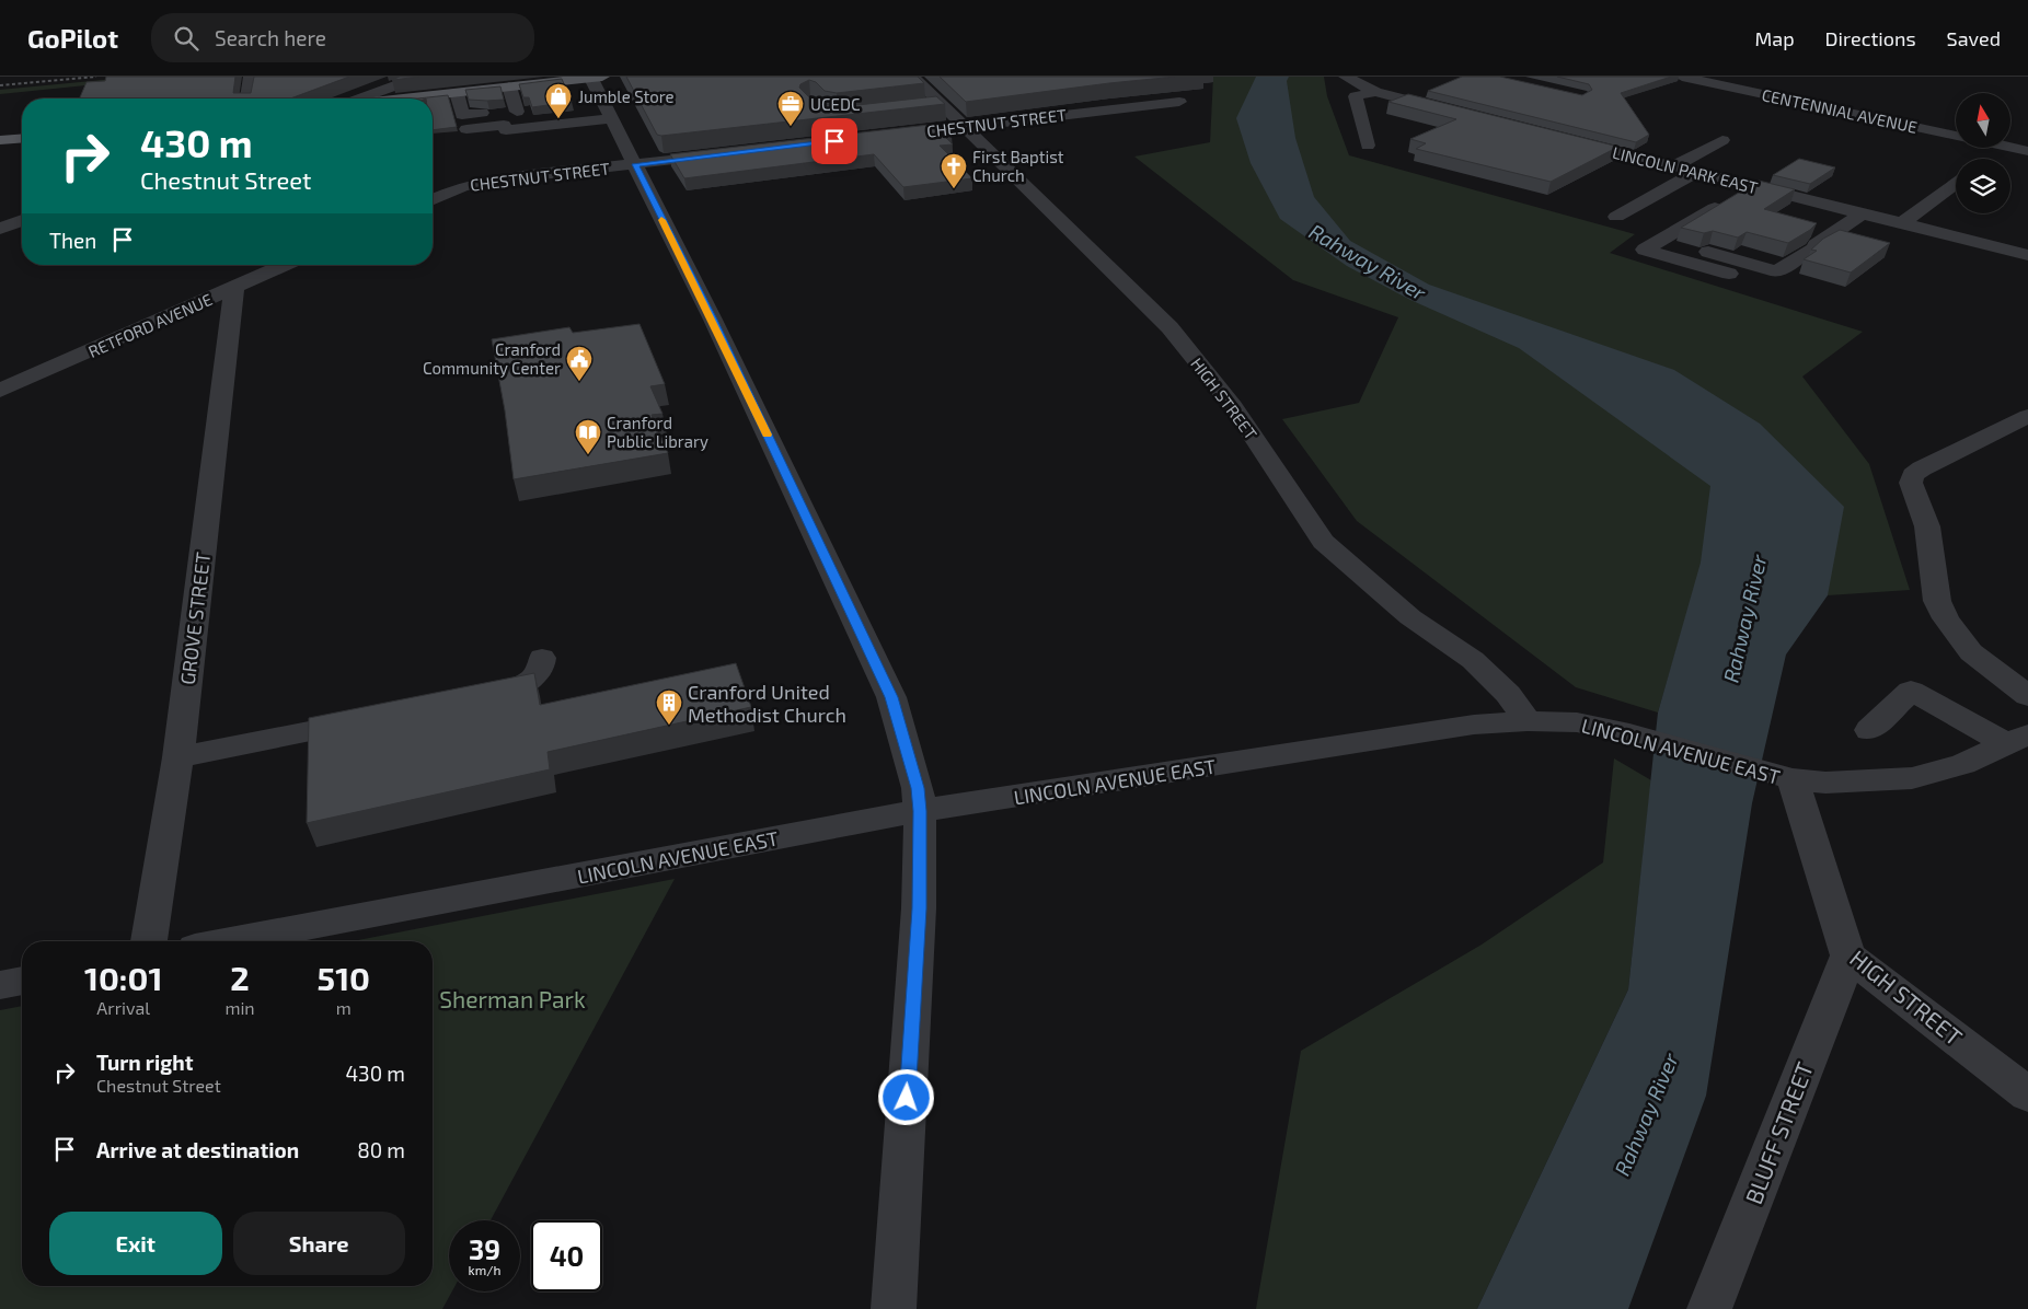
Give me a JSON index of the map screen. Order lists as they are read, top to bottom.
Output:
{
  "streets": {
    "street": [
      "CENTENNIAL AVENUE",
      "CHESTNUT STREET",
      "LINCOLN PARK EAST",
      "RETFORD AVENUE",
      "HIGH STREET",
      "GROVE STREET",
      "LINCOLN AVENUE EAST",
      "BLUFF STREET"
    ]
  },
  "crossings": [
    ["CHESTNUT STREET", "HIGH STREET"],
    ["RETFORD AVENUE", "GROVE STREET"],
    ["HIGH STREET", "LINCOLN AVENUE EAST"],
    ["HIGH STREET", "BLUFF STREET"]
  ],
  "water": ["Rahway River"],
  "parks": ["Sherman Park"],
  "places": {
    "shop": ["Jumble Store"],
    "office": ["UCEDC"],
    "church": ["First Baptist Church"],
    "public building": ["Cranford Community Center"],
    "library": ["Cranford Public Library"],
    "building": ["Cranford United Methodist Church"]
  },
  "north": "top",
  "page": {
    "header": "GoPilot",
    "search": "Search here",
    "nav": ["Map", "Directions", "Saved"],
    "turn": ["430 m", "Chestnut Street"],
    "then": "Then",
    "eta": [
      "10:01",
      "Arrival",
      "2",
      "min",
      "510",
      "m"
    ],
    "list": [
      {
        "name": "Turn right",
        "note": "Chestnut Street",
        "value": "430 m"
      },
      {
        "name": "Arrive at destination",
        "value": "80 m"
      }
    ],
    "buttons": ["Exit", "Share"],
    "speed": "39 km/h",
    "limit": "40"
  }
}
